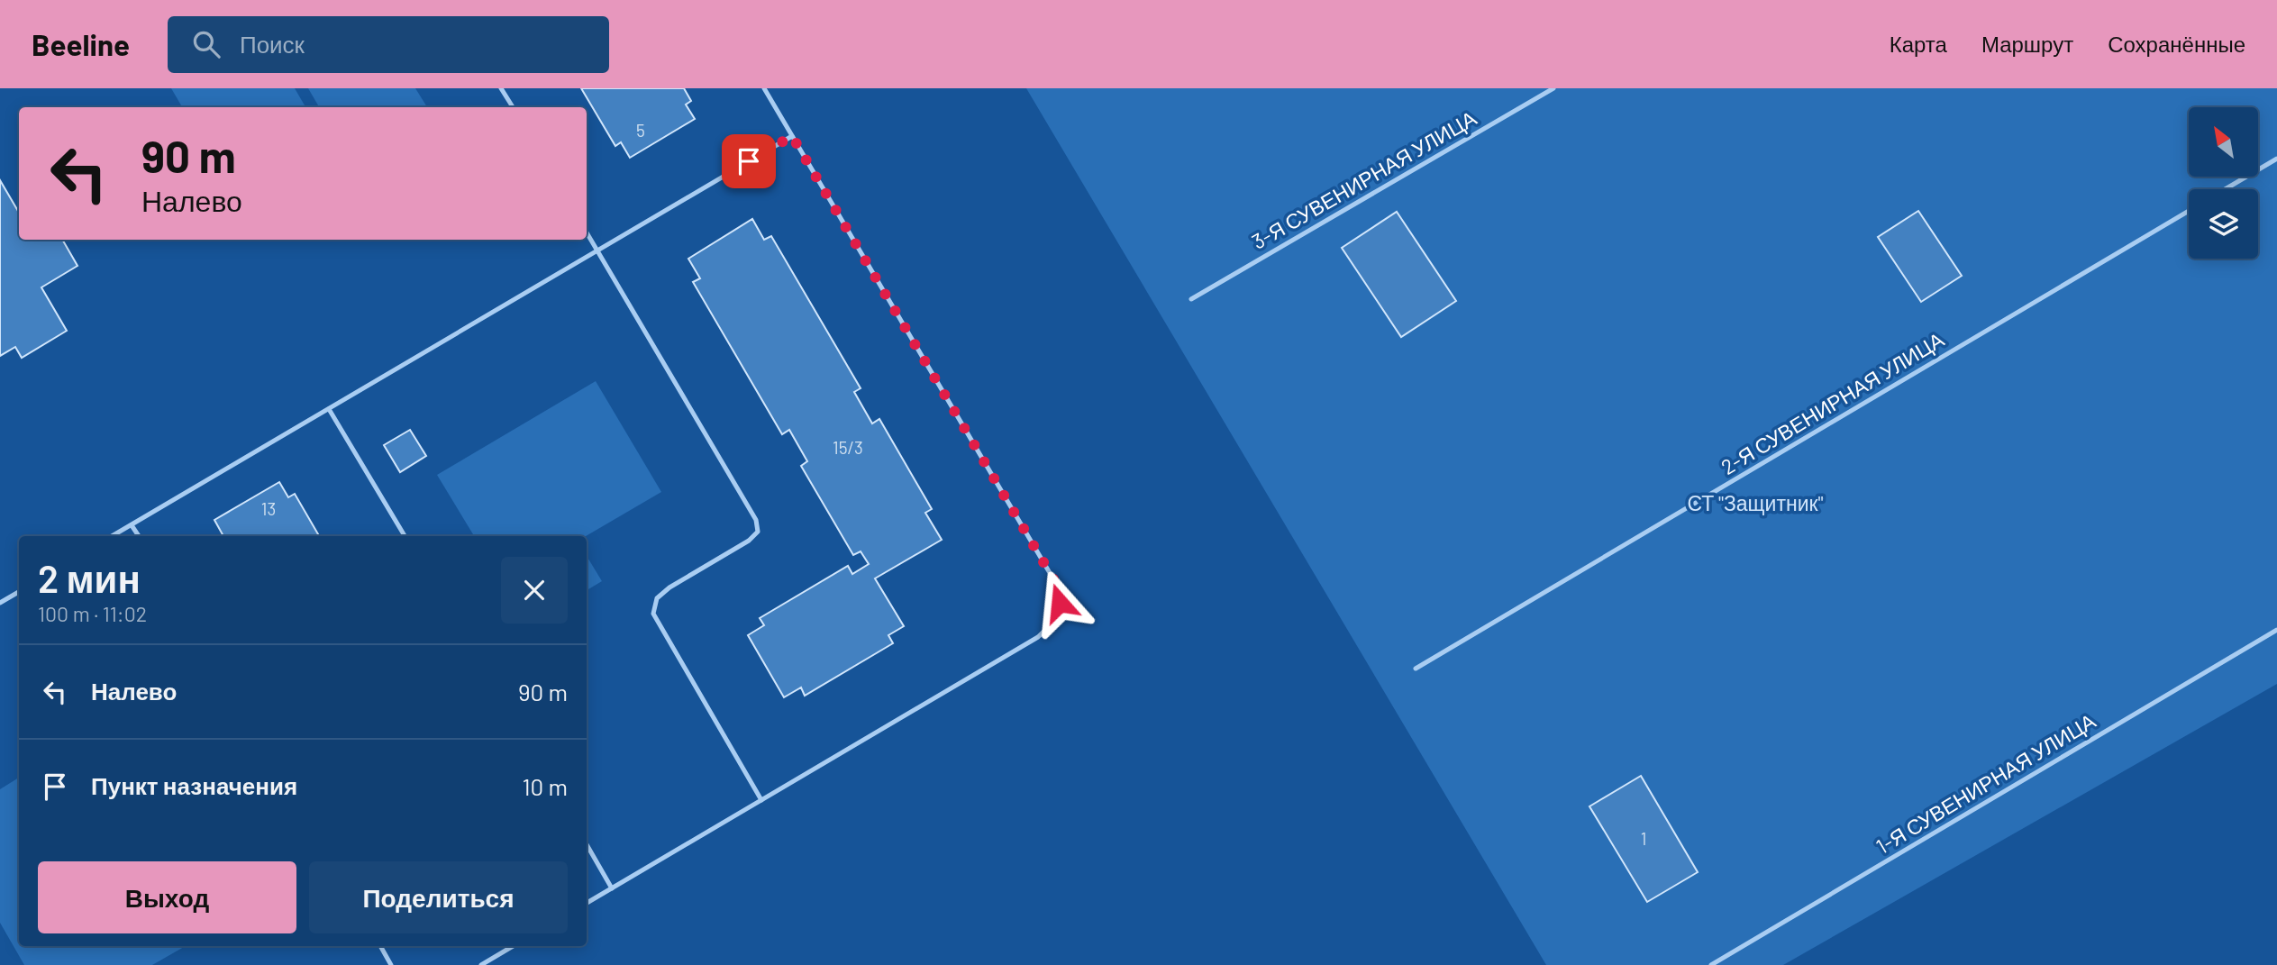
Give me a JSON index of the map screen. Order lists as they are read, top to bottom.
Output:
{
  "streets": {
    "lane": ["3-Я СУВЕНИРНАЯ УЛИЦА", "2-Я СУВЕНИРНАЯ УЛИЦА", "1-Я СУВЕНИРНАЯ УЛИЦА"]
  },
  "parks": ["СТ \"Защитник\""],
  "house_numbers": [
    "5",
    "15/3",
    "13",
    "1"
  ],
  "north": "top left",
  "page": {
    "header": "Beeline",
    "search": "Поиск",
    "nav": ["Карта", "Маршрут", "Сохранённые"],
    "turn": ["90 m", "Налево"],
    "heading": ["2 мин", "100 m · 11:02"],
    "list": [
      {
        "name": "Налево",
        "value": "90 m"
      },
      {
        "name": "Пункт назначения",
        "value": "10 m"
      }
    ],
    "buttons": ["Выход", "Поделиться"]
  }
}
